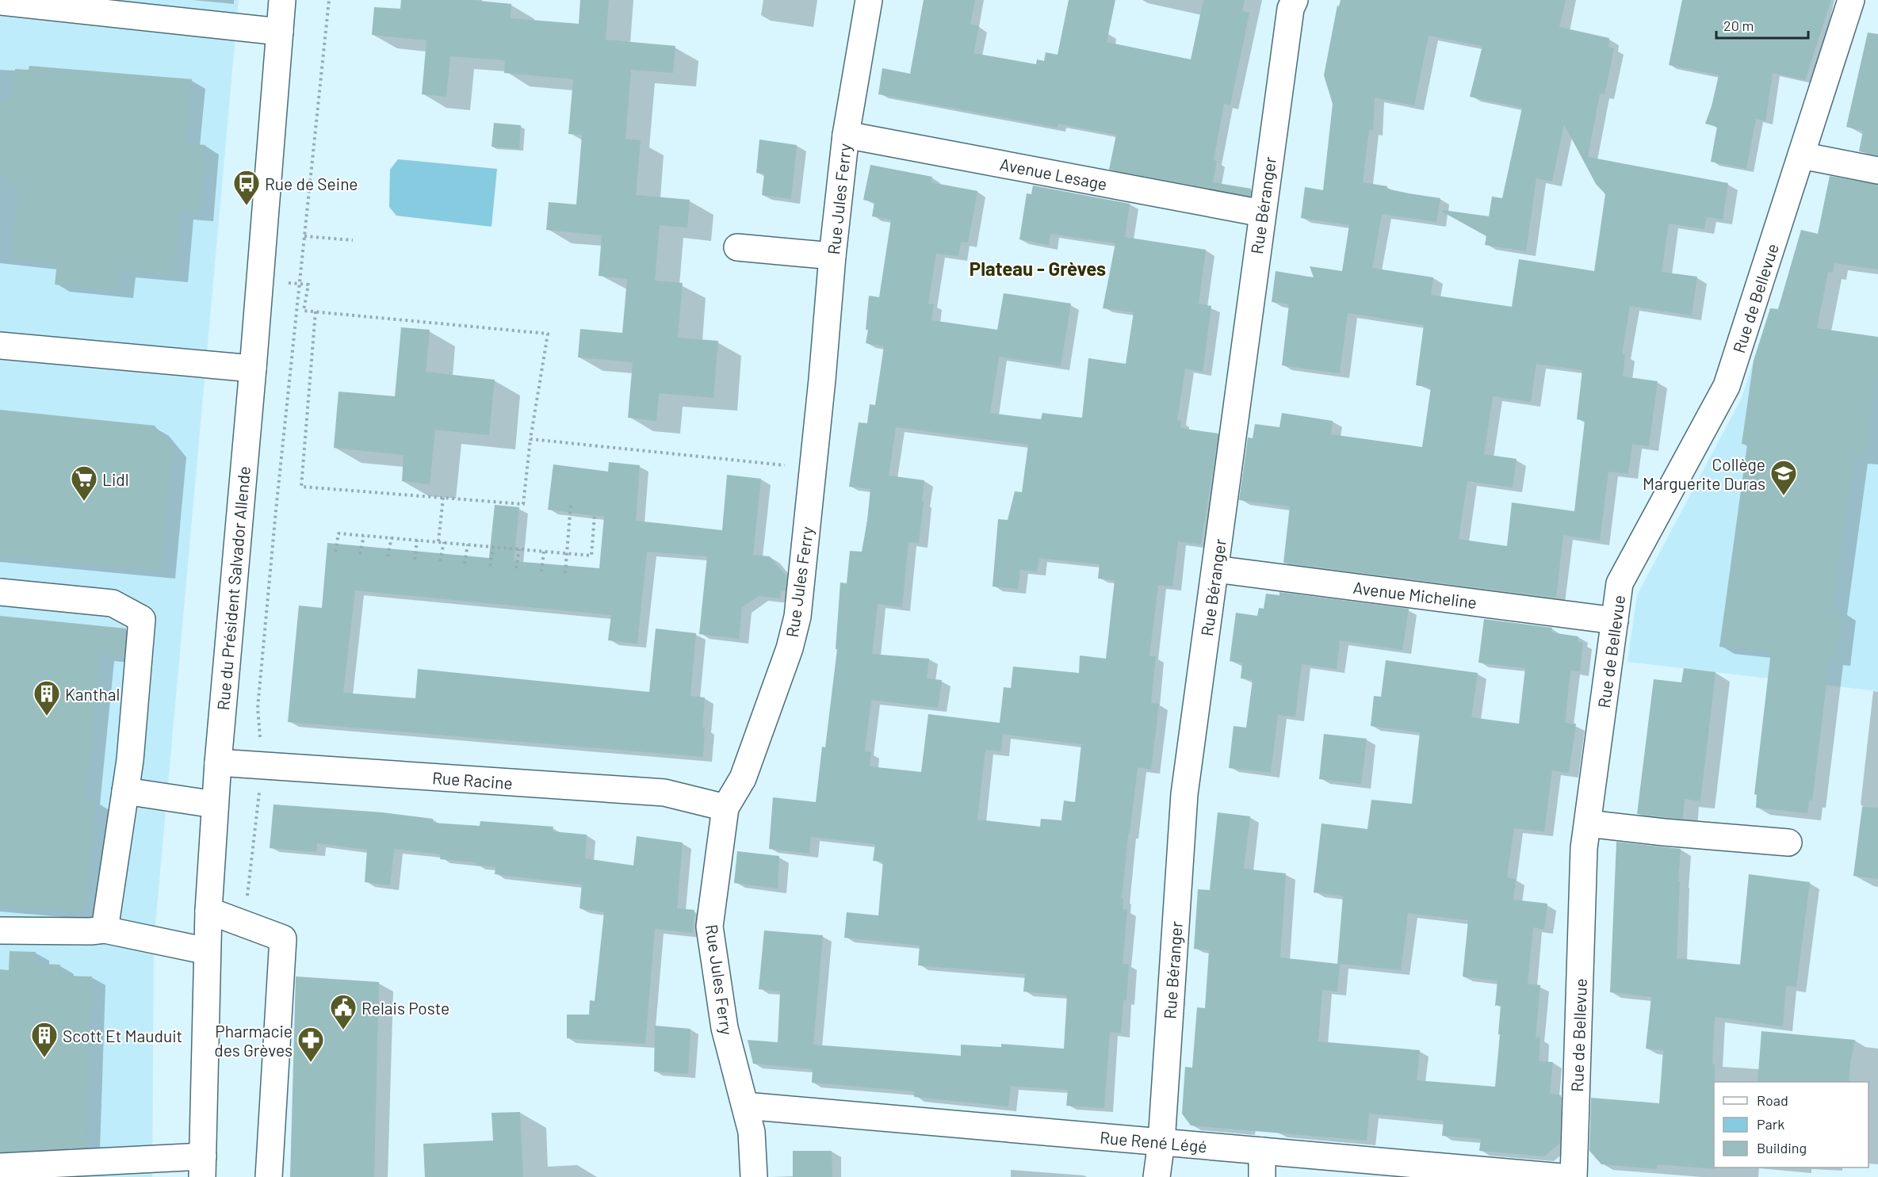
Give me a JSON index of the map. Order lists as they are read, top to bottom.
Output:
{
  "streets": {
    "street": [
      "Avenue Lesage",
      "Rue Jules Ferry",
      "Rue Béranger",
      "Rue de Bellevue",
      "Rue du Président Salvador Allende",
      "Avenue Micheline",
      "Rue Racine",
      "Rue René Légé"
    ]
  },
  "crossings": [
    ["Avenue Lesage", "Rue Jules Ferry"],
    ["Avenue Lesage", "Rue Béranger"],
    ["Rue Jules Ferry", "Rue Racine"],
    ["Rue Jules Ferry", "Rue René Légé"],
    ["Rue Béranger", "Avenue Micheline"],
    ["Rue Béranger", "Rue René Légé"],
    ["Rue de Bellevue", "Avenue Micheline"],
    ["Rue du Président Salvador Allende", "Rue Racine"]
  ],
  "districts": ["Plateau - Grèves"],
  "places": {
    "bus stop": ["Rue de Seine"],
    "school or university": ["Collège Marguerite Duras"],
    "supermarket": ["Lidl"],
    "building": ["Kanthal", "Scott Et Mauduit"],
    "public building": ["Relais Poste"],
    "pharmacy": ["Pharmacie des Grèves"]
  },
  "legend": ["Road", "Park", "Building"],
  "scale_bar": "20 m"
}
